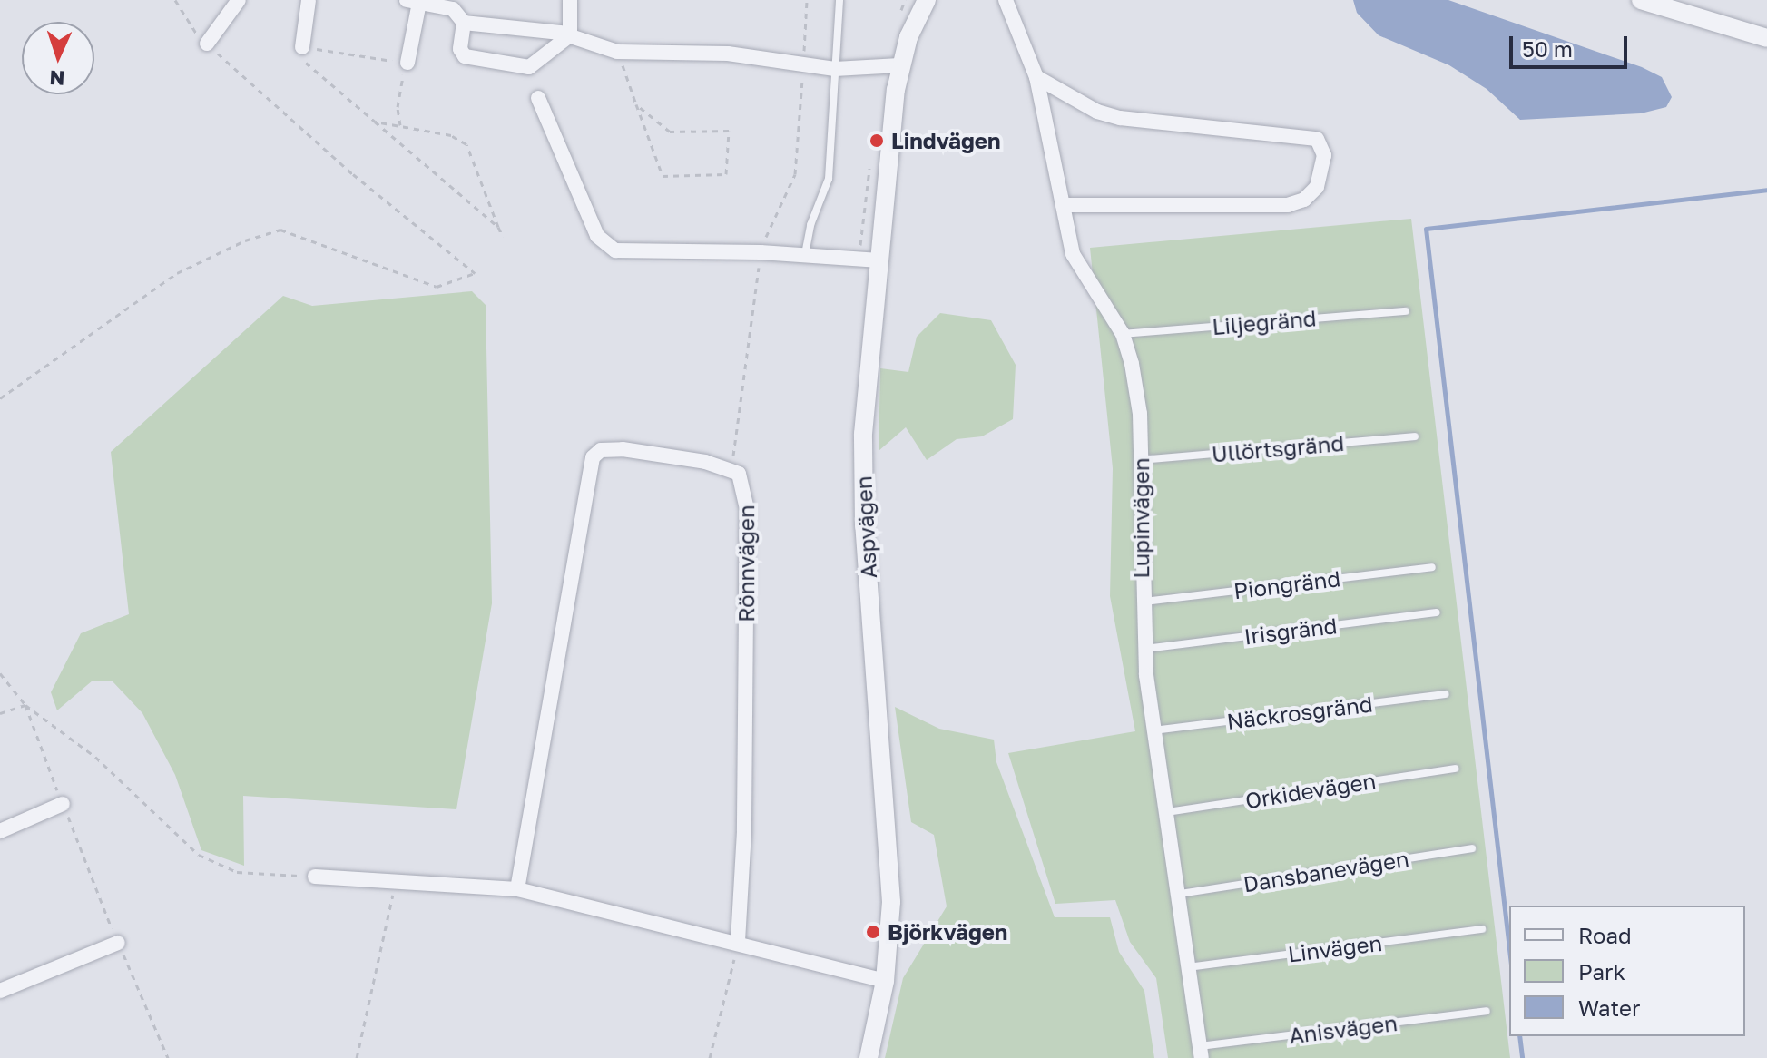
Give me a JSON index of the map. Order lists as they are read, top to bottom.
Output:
{
  "streets": {
    "street": ["Lupinvägen", "Aspvägen", "Rönnvägen"],
    "lane": [
      "Liljegränd",
      "Ullörtsgränd",
      "Piongränd",
      "Irisgränd",
      "Näckrosgränd",
      "Orkidevägen",
      "Dansbanevägen",
      "Linvägen",
      "Anisvägen"
    ]
  },
  "crossings": [
    ["Liljegränd", "Lupinvägen"],
    ["Ullörtsgränd", "Lupinvägen"],
    ["Lupinvägen", "Piongränd"],
    ["Lupinvägen", "Irisgränd"],
    ["Lupinvägen", "Näckrosgränd"],
    ["Lupinvägen", "Orkidevägen"],
    ["Lupinvägen", "Dansbanevägen"],
    ["Lupinvägen", "Linvägen"],
    ["Lupinvägen", "Anisvägen"]
  ],
  "places": ["Lindvägen", "Björkvägen"],
  "legend": ["Road", "Park", "Water"],
  "scale_bar": "50 m",
  "north": "bottom"
}
